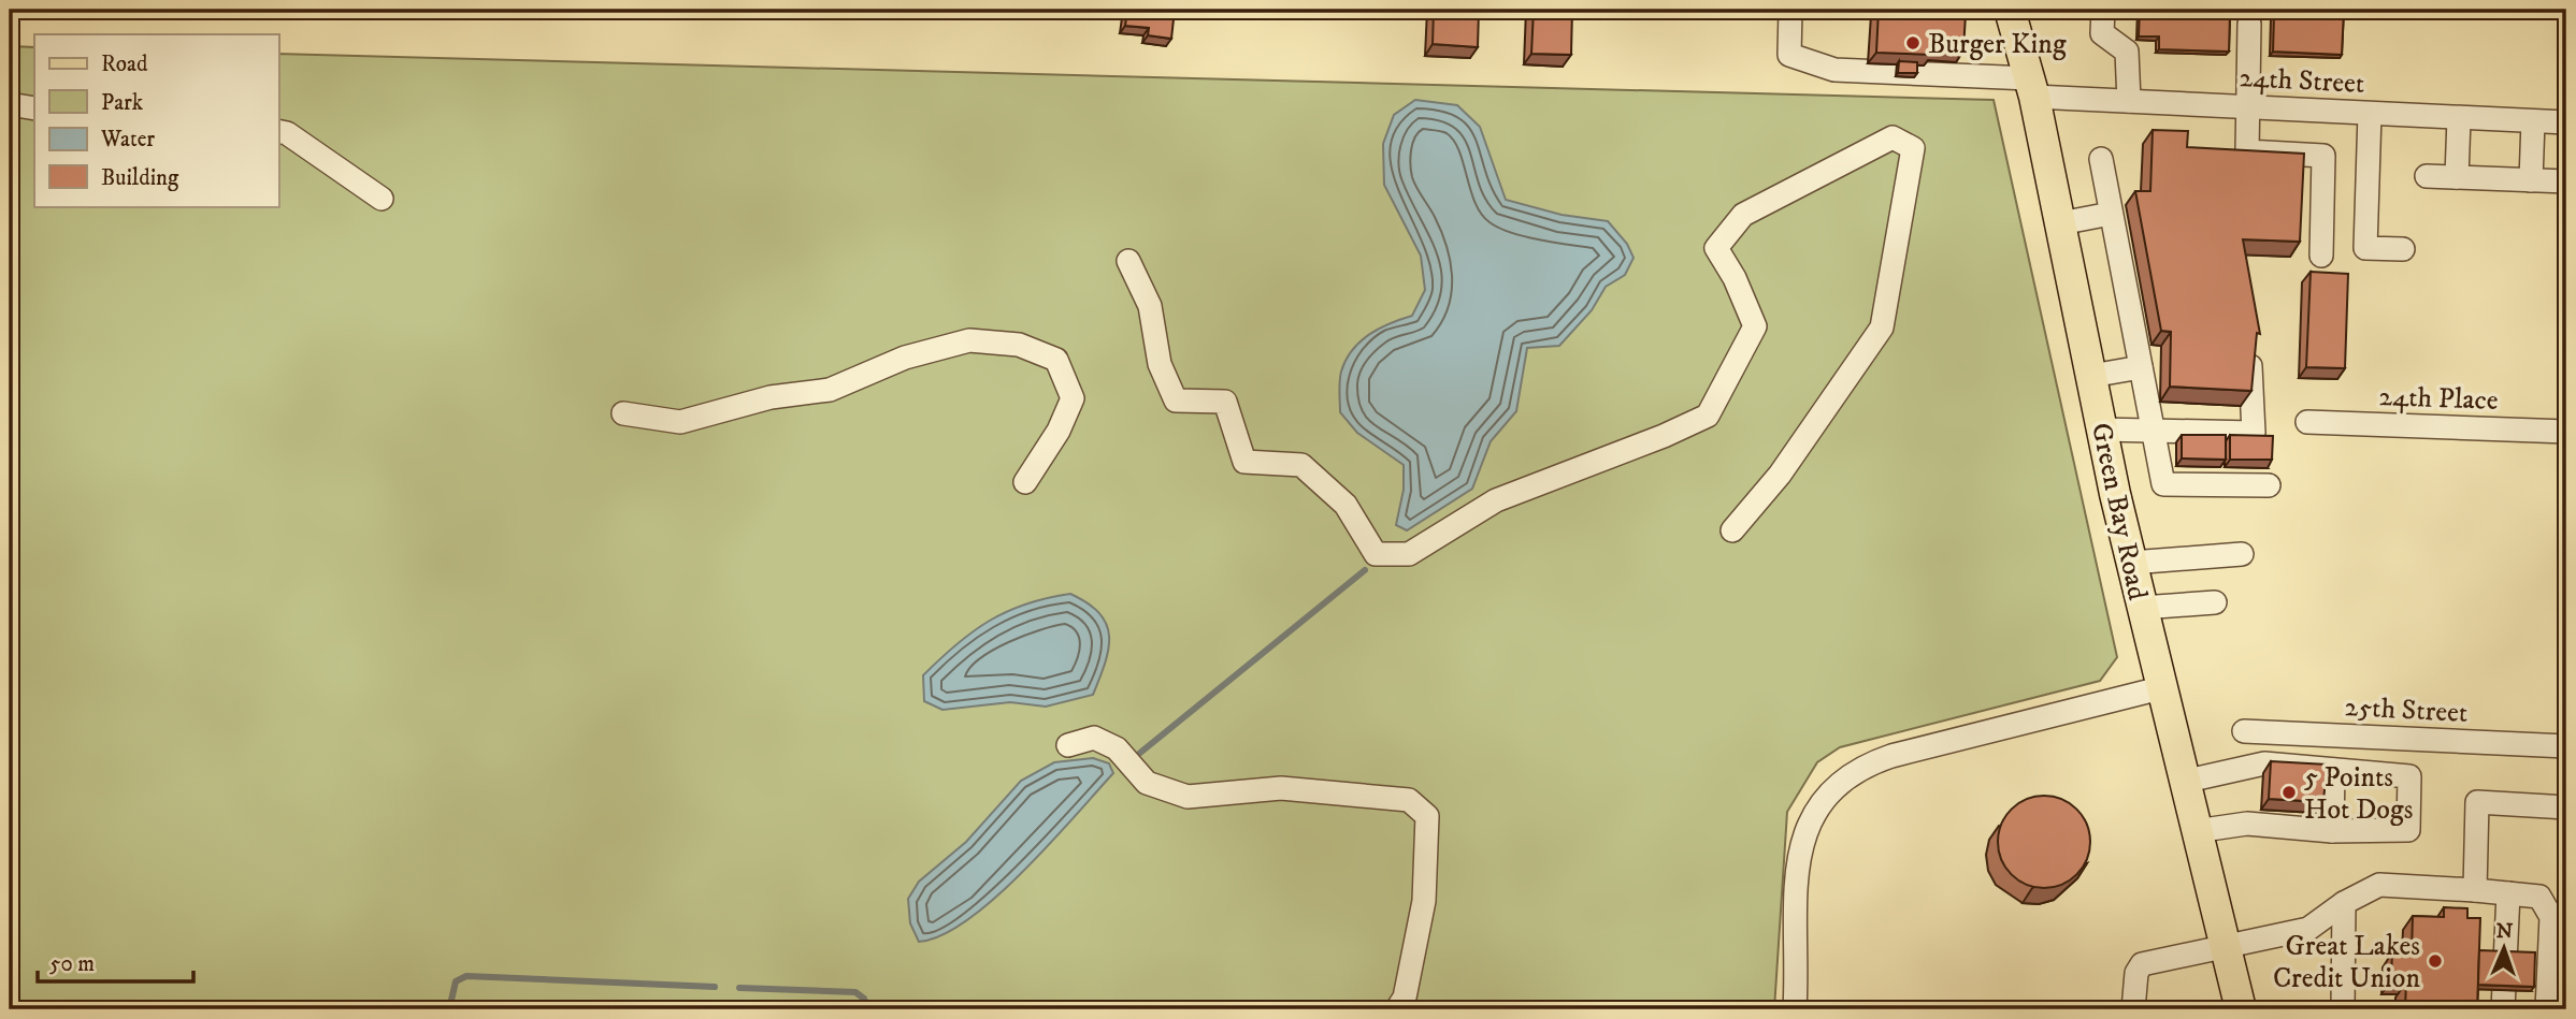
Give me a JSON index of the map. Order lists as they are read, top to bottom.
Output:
{
  "streets": {
    "main road": ["Green Bay Road"],
    "street": ["24th Street", "24th Place", "25th Street"]
  },
  "crossings": [
    ["24th Street", "Green Bay Road"]
  ],
  "places": ["Burger King", "5 Points Hot Dogs", "Great Lakes Credit Union"],
  "legend": [
    "Road",
    "Park",
    "Water",
    "Building"
  ],
  "scale_bar": "50 m",
  "north": "top"
}
